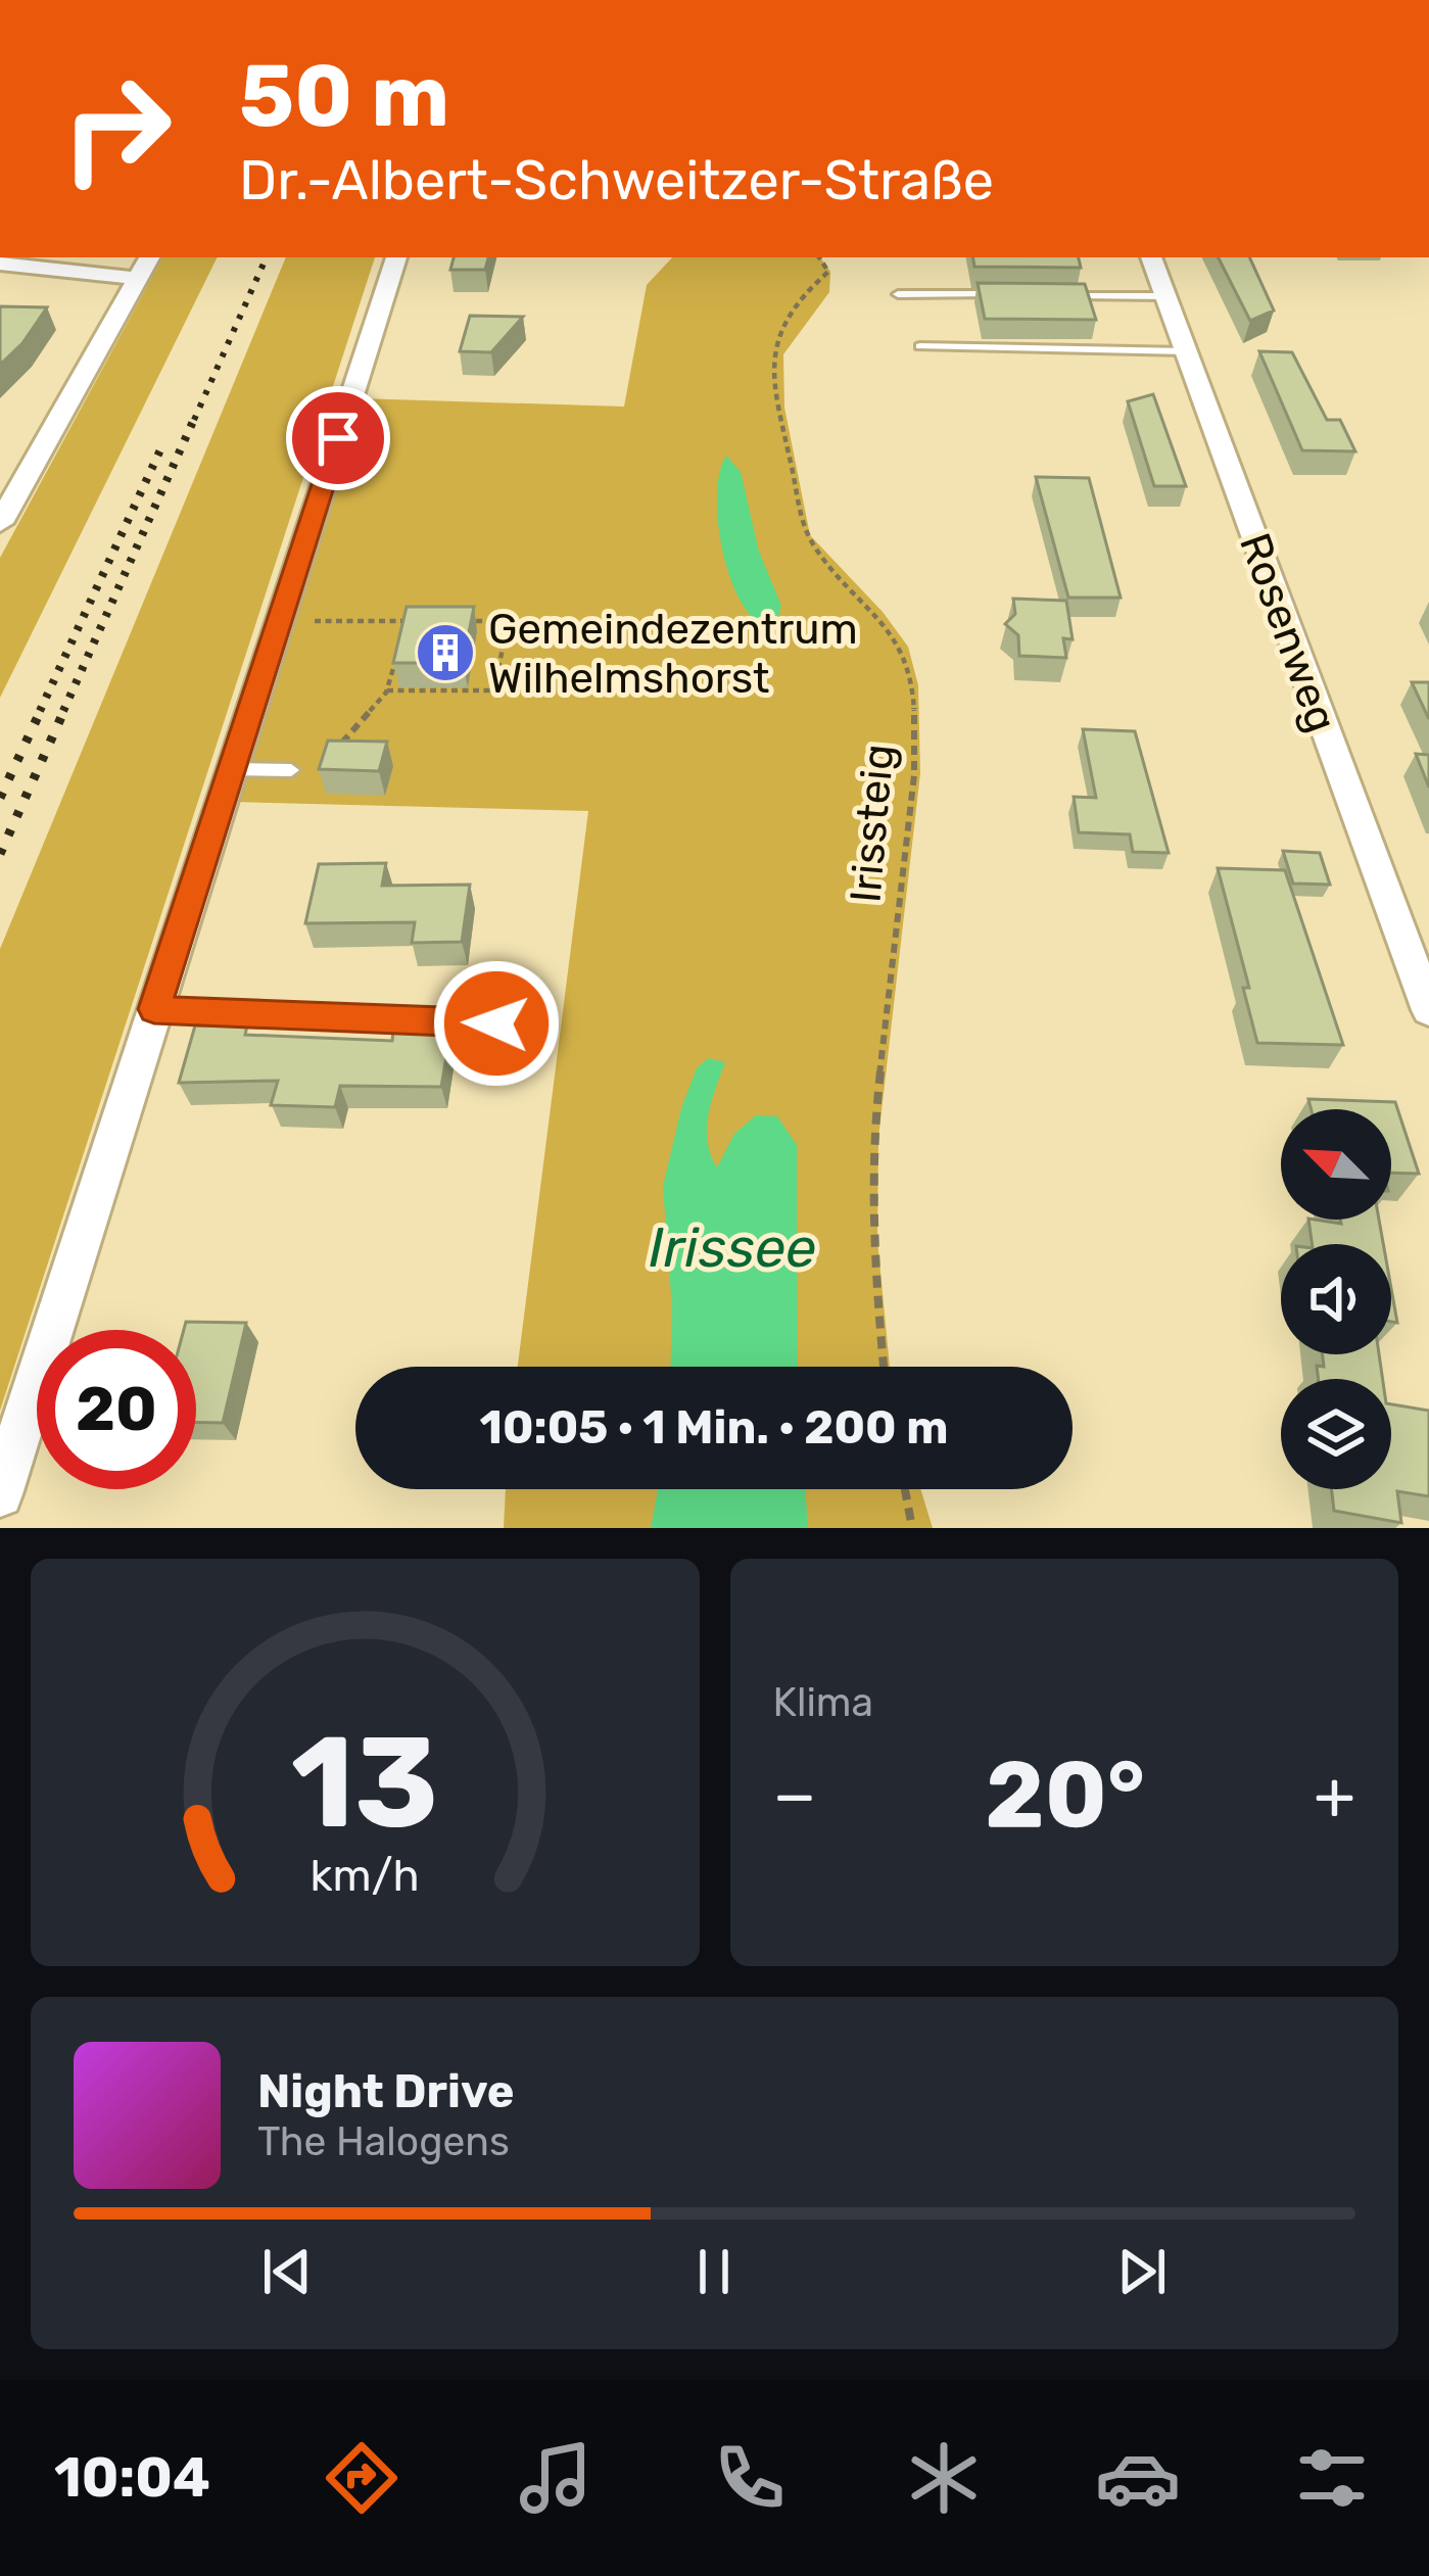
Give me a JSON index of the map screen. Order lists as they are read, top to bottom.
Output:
{
  "streets": {
    "street": ["Rosenweg"],
    "path": ["Irissteig"]
  },
  "water": ["Irissee"],
  "places": {
    "building": ["Gemeindezentrum Wilhelmshorst"]
  },
  "north": "top left",
  "page": {
    "turn": ["50 m", "Dr.-Albert-Schweitzer-Straße"],
    "limit": "20",
    "trip": "10:05 · 1 Min. · 200 m",
    "tile": "Klima",
    "heat": ["−", "20°", "+"],
    "song": ["Night Drive", "The Halogens"],
    "tabs": "10:04",
    "gauge": ["13", "km/h"]
  }
}
